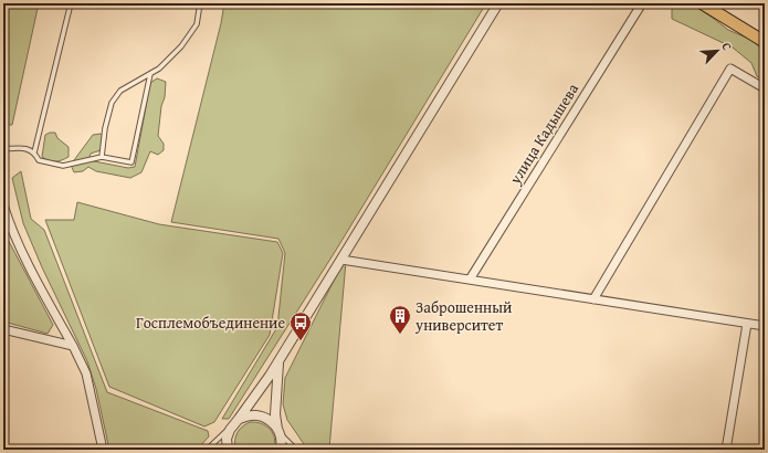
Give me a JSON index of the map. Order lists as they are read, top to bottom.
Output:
{
  "streets": {
    "street": ["улица Кадышева"]
  },
  "places": {
    "building": ["Заброшенный университет"],
    "bus stop": ["Госплемобъединение"]
  },
  "north": "top right"
}
